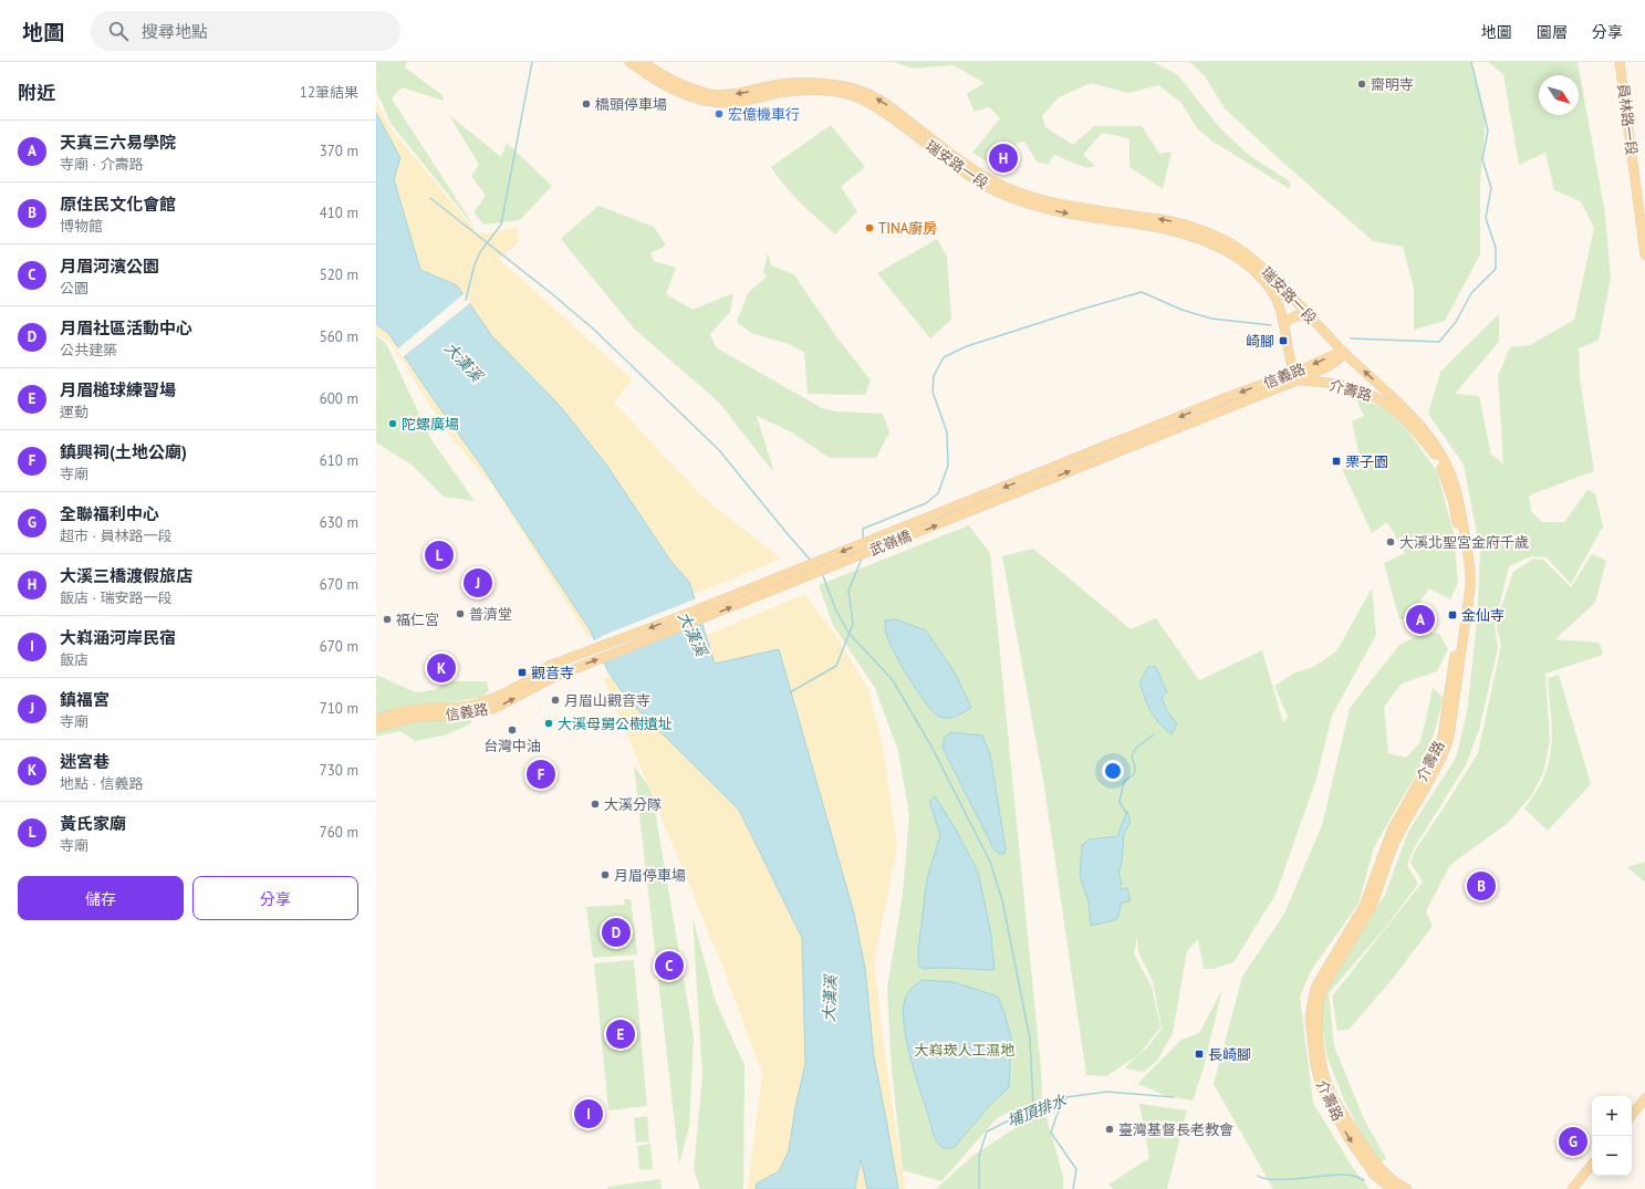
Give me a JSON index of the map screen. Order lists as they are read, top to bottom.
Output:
{
  "streets": {
    "main road": [
      "員林路一段",
      "瑞安路一段",
      "信義路",
      "介壽路",
      "武嶺橋"
    ]
  },
  "crossings": [
    ["瑞安路一段", "信義路"],
    ["瑞安路一段", "介壽路"],
    ["信義路", "介壽路"],
    ["信義路", "武嶺橋"]
  ],
  "water": ["大漢溪", "埔頂排水"],
  "parks": ["大嵙崁人工濕地"],
  "places": {
    "other": [
      "齋明寺",
      "橋頭停車場",
      "宏億機車行",
      "TINA廚房",
      "陀螺廣場",
      "大溪北聖宮金府千歲",
      "普濟堂",
      "福仁宮",
      "月眉山觀音寺",
      "大溪母舅公樹遺址",
      "台灣中油",
      "大溪分隊",
      "月眉停車場",
      "臺灣基督長老教會"
    ],
    "transit": [
      "崎腳",
      "栗子園",
      "金仙寺",
      "觀音寺",
      "長崎腳"
    ]
  },
  "north": "bottom right",
  "page": {
    "header": "地圖",
    "search": "搜尋地點",
    "nav": ["地圖", "圖層", "分享"],
    "heading": ["附近", "12筆結果"],
    "list": [
      {
        "mark": "A",
        "name": "天真三六易學院",
        "note": "寺廟 · 介壽路",
        "value": "370 m"
      },
      {
        "mark": "B",
        "name": "原住民文化會館",
        "note": "博物館",
        "value": "410 m"
      },
      {
        "mark": "C",
        "name": "月眉河濱公園",
        "note": "公園",
        "value": "520 m"
      },
      {
        "mark": "D",
        "name": "月眉社區活動中心",
        "note": "公共建築",
        "value": "560 m"
      },
      {
        "mark": "E",
        "name": "月眉槌球練習場",
        "note": "運動",
        "value": "600 m"
      },
      {
        "mark": "F",
        "name": "鎮興祠(土地公廟)",
        "note": "寺廟",
        "value": "610 m"
      },
      {
        "mark": "G",
        "name": "全聯福利中心",
        "note": "超市 · 員林路一段",
        "value": "630 m"
      },
      {
        "mark": "H",
        "name": "大溪三橋渡假旅店",
        "note": "飯店 · 瑞安路一段",
        "value": "670 m"
      },
      {
        "mark": "I",
        "name": "大嵙涵河岸民宿",
        "note": "飯店",
        "value": "670 m"
      },
      {
        "mark": "J",
        "name": "鎮福宮",
        "note": "寺廟",
        "value": "710 m"
      },
      {
        "mark": "K",
        "name": "迷宮巷",
        "note": "地點 · 信義路",
        "value": "730 m"
      },
      {
        "mark": "L",
        "name": "黃氏家廟",
        "note": "寺廟",
        "value": "760 m"
      }
    ],
    "pins": [
      "H",
      "L",
      "J",
      "A",
      "K",
      "F",
      "B",
      "D",
      "C",
      "E",
      "I",
      "G"
    ],
    "buttons": ["儲存", "分享"],
    "map_buttons": ["+", "−"]
  }
}
